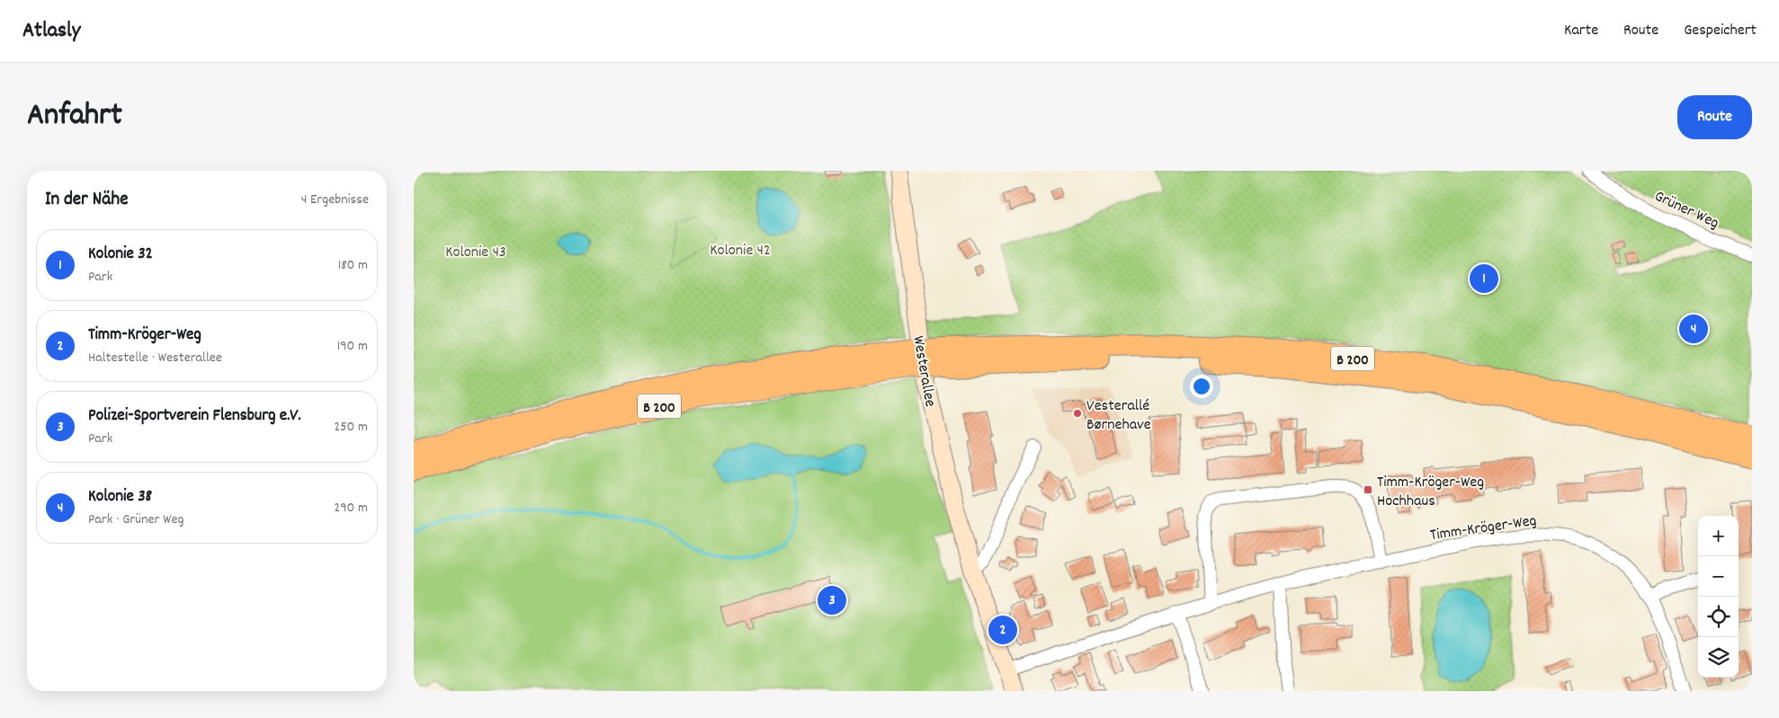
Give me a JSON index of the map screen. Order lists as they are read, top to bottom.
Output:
{
  "streets": {
    "highway": ["B 200"],
    "street": ["Grüner Weg", "Westerallee", "Timm-Kröger-Weg"]
  },
  "crossings": [
    ["Westerallee", "Timm-Kröger-Weg"]
  ],
  "parks": ["Kolonie 42", "Kolonie 43"],
  "places": {
    "other": ["Vesterallé Børnehave"],
    "transit": ["Timm-Kröger-Weg Hochhaus"]
  },
  "page": {
    "header": "Atlasly",
    "nav": ["Karte", "Route", "Gespeichert"],
    "title": "Anfahrt",
    "buttons": "Route",
    "heading": ["In der Nähe", "4 Ergebnisse"],
    "list": [
      {
        "mark": "1",
        "name": "Kolonie 32",
        "note": "Park",
        "value": "180 m"
      },
      {
        "mark": "2",
        "name": "Timm-Kröger-Weg",
        "note": "Haltestelle · Westerallee",
        "value": "190 m"
      },
      {
        "mark": "3",
        "name": "Polizei-Sportverein Flensburg e.V.",
        "note": "Park",
        "value": "250 m"
      },
      {
        "mark": "4",
        "name": "Kolonie 38",
        "note": "Park · Grüner Weg",
        "value": "290 m"
      }
    ],
    "pins": [
      "1",
      "4",
      "3",
      "2"
    ],
    "map_buttons": ["+", "−"]
  }
}
